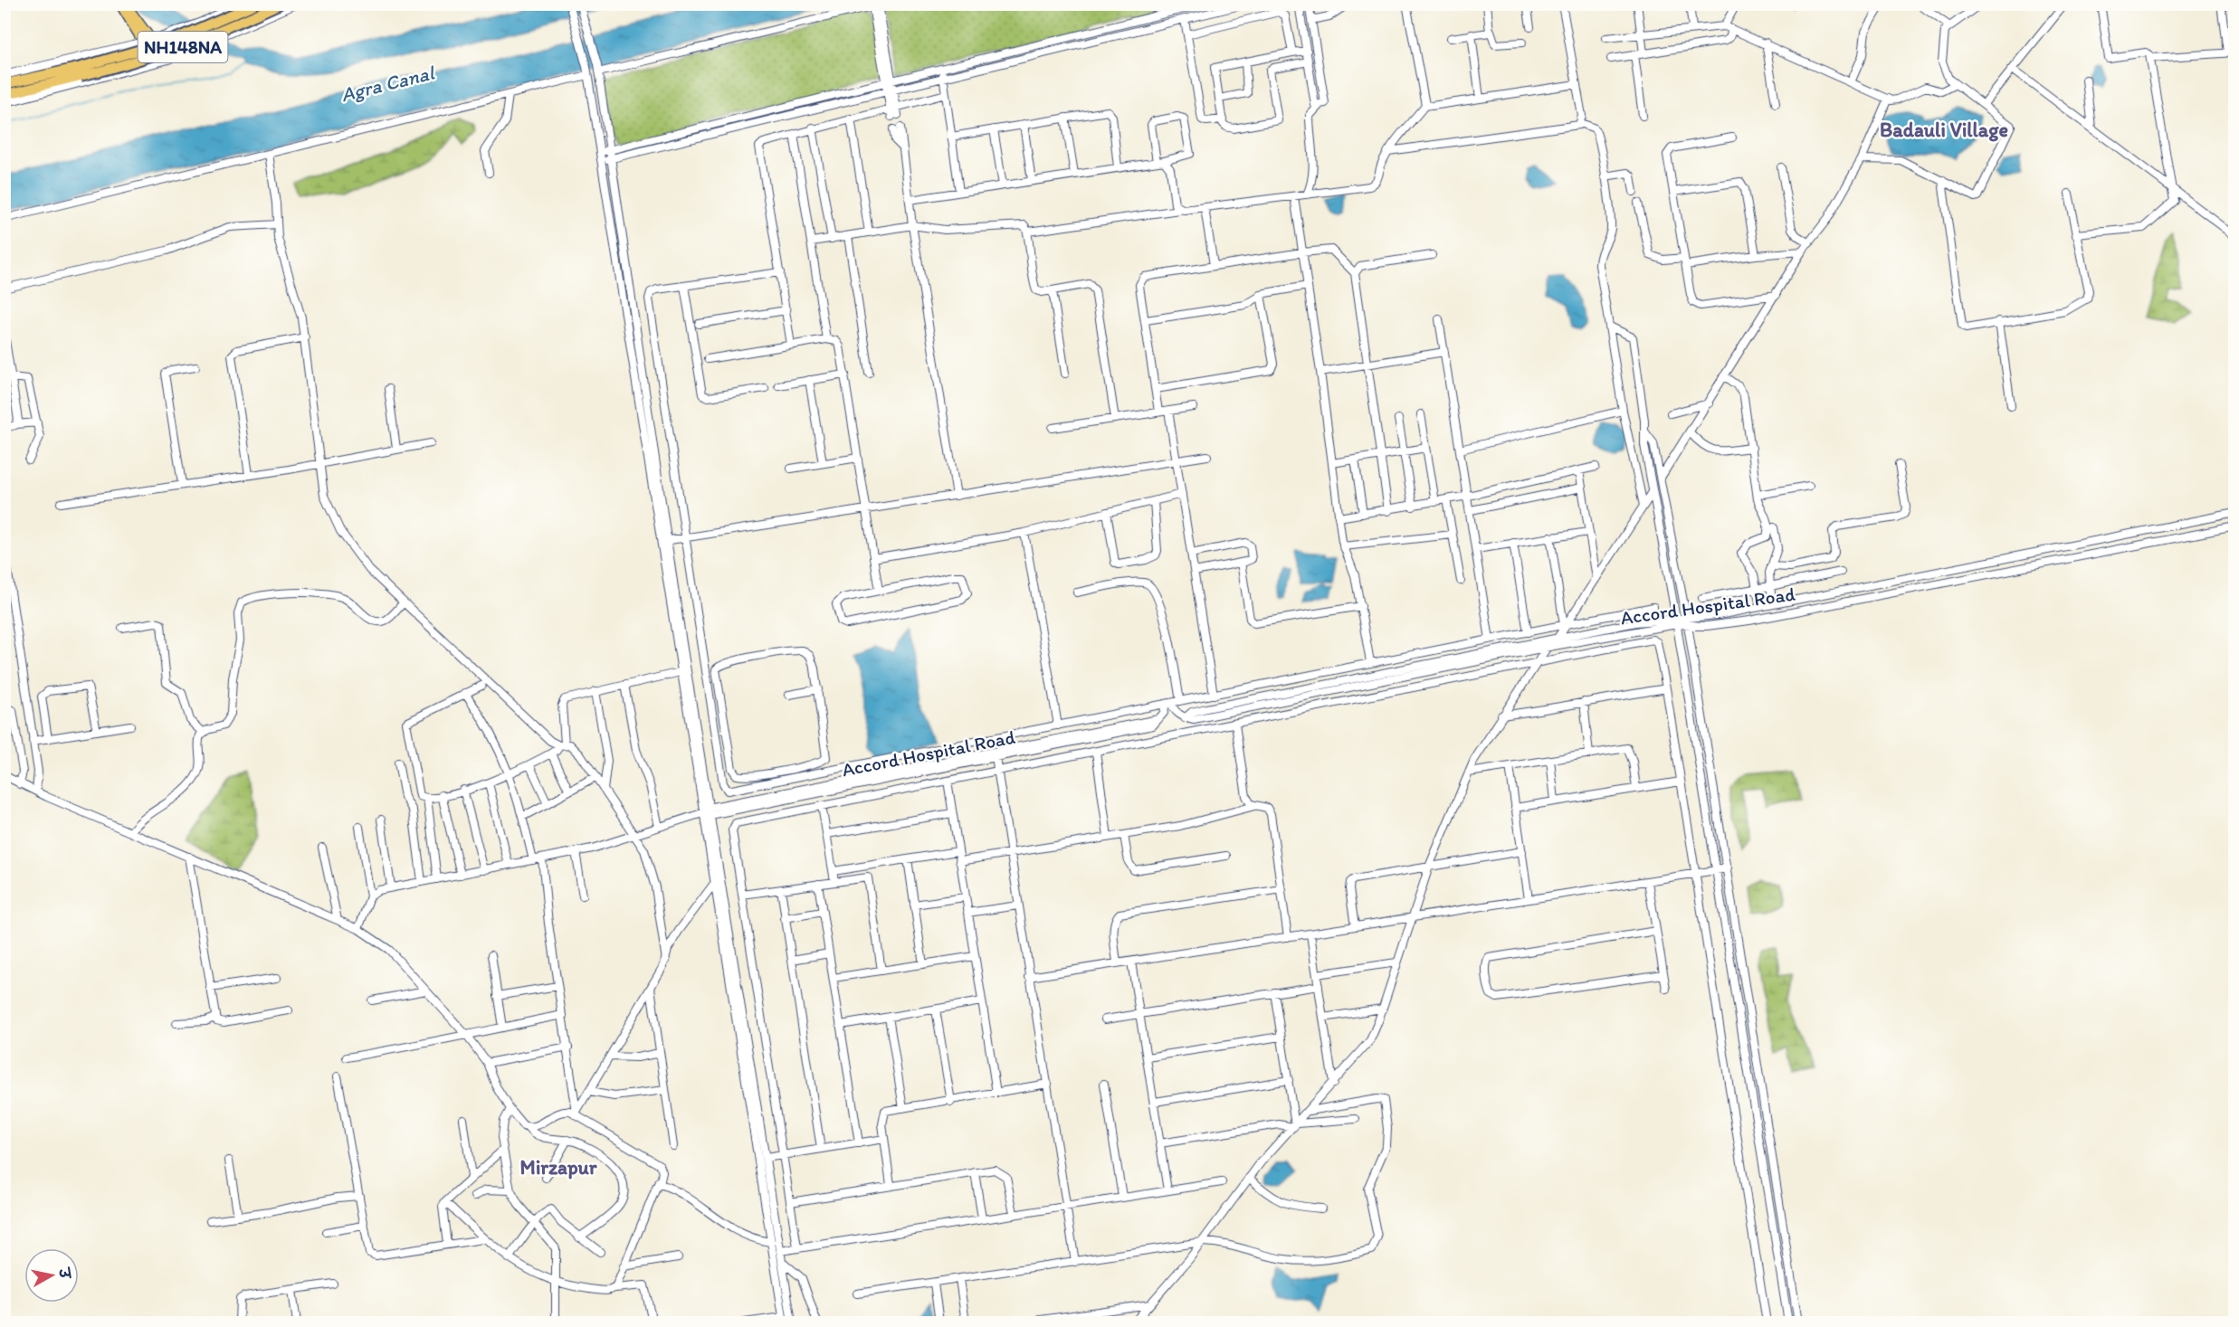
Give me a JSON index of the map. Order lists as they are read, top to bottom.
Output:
{
  "streets": {
    "highway": ["NH148NA"],
    "street": ["Accord Hospital Road"]
  },
  "districts": ["Badauli Village", "Mirzapur"],
  "water": ["Agra Canal"],
  "north": "right"
}
